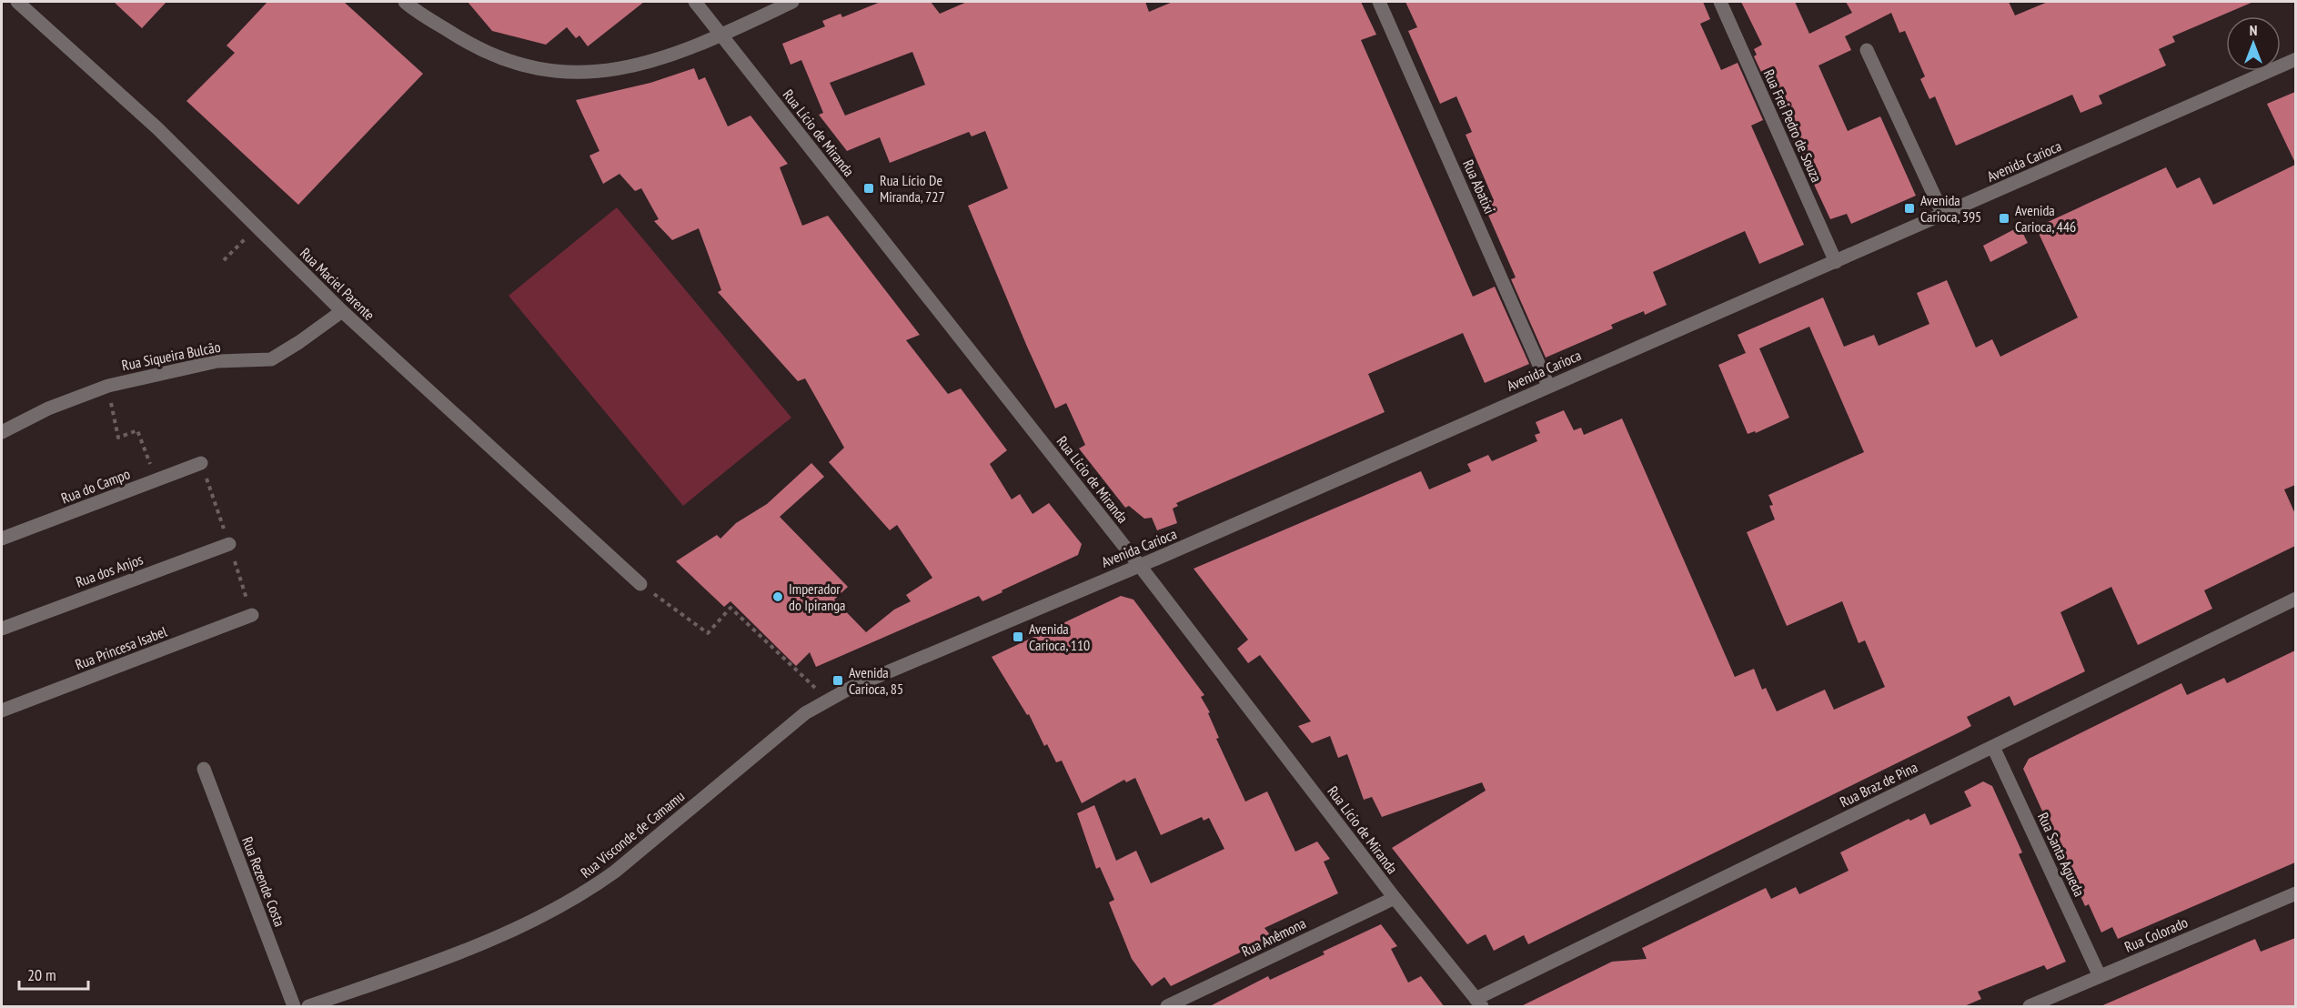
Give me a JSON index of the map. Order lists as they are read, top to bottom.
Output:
{
  "streets": {
    "street": [
      "Rua Frei Pedro de Souza",
      "Rua Lício de Miranda",
      "Avenida Carioca",
      "Rua Abatixi",
      "Rua Maciel Parente",
      "Rua Siqueira Bulcão",
      "Rua do Campo",
      "Rua dos Anjos",
      "Rua Princesa Isabel",
      "Rua Braz de Pina",
      "Rua Visconde de Camamu",
      "Rua Santa Agueda",
      "Rua Rezende Costa",
      "Rua Colorado",
      "Rua Anêmona"
    ]
  },
  "crossings": [
    ["Rua Frei Pedro de Souza", "Avenida Carioca"],
    ["Rua Lício de Miranda", "Avenida Carioca"],
    ["Rua Lício de Miranda", "Rua Braz de Pina"],
    ["Rua Lício de Miranda", "Rua Anêmona"],
    ["Avenida Carioca", "Rua Abatixi"],
    ["Avenida Carioca", "Rua Visconde de Camamu"],
    ["Rua Maciel Parente", "Rua Siqueira Bulcão"],
    ["Rua Braz de Pina", "Rua Santa Agueda"],
    ["Rua Santa Agueda", "Rua Colorado"]
  ],
  "places": {
    "transit": [
      "Rua Lício De Miranda, 727",
      "Avenida Carioca, 395",
      "Avenida Carioca, 446",
      "Avenida Carioca, 110",
      "Avenida Carioca, 85"
    ],
    "other": ["Imperador do Ipiranga"]
  },
  "scale_bar": "20 m",
  "north": "top"
}
